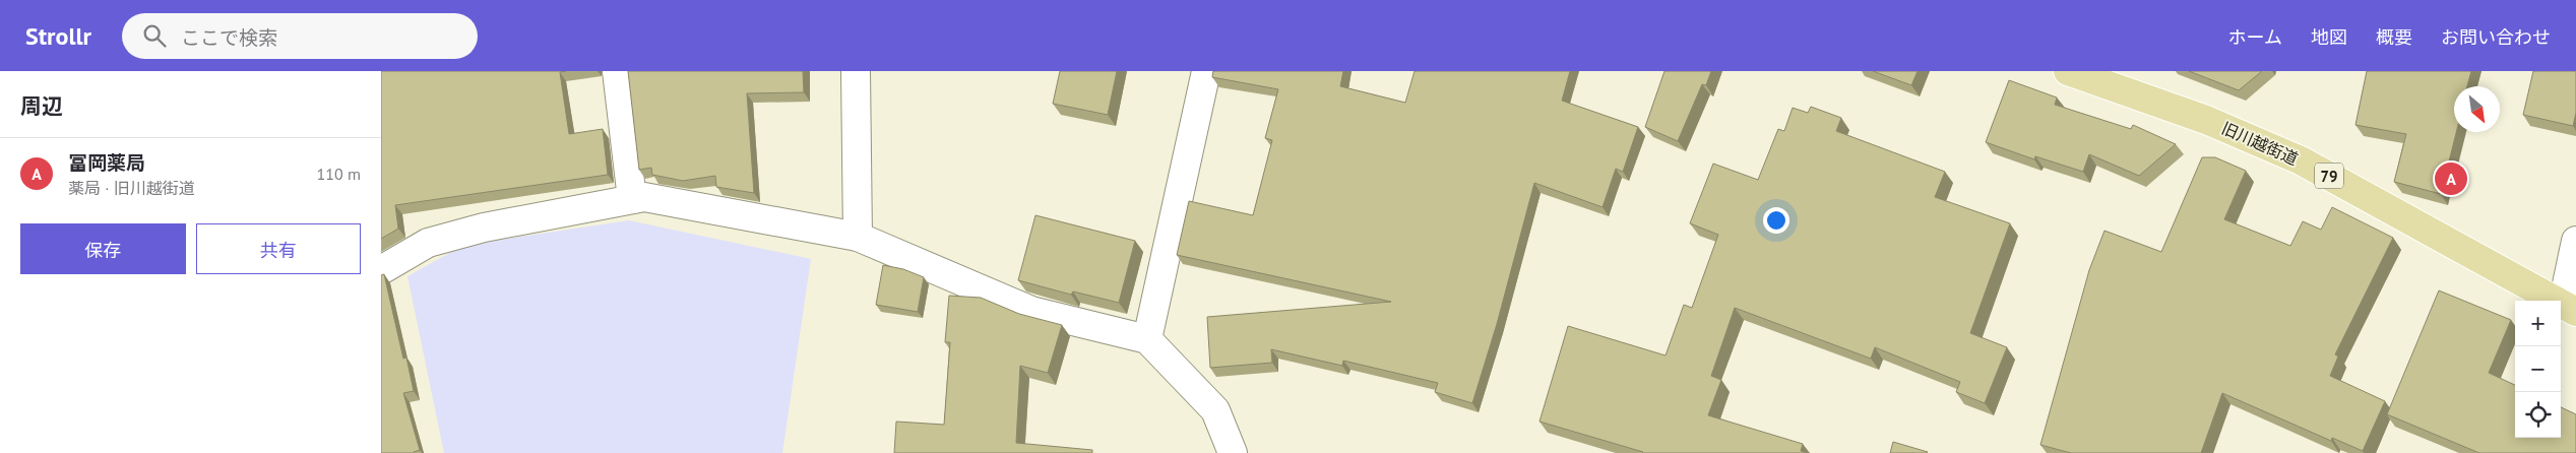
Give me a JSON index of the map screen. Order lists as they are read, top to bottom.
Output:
{
  "streets": {
    "main road": ["旧川越街道", "79"]
  },
  "north": "bottom right",
  "page": {
    "header": "Strollr",
    "search": "ここで検索",
    "nav": [
      "ホーム",
      "地図",
      "概要",
      "お問い合わせ"
    ],
    "heading": "周辺",
    "list": [
      {
        "mark": "A",
        "name": "冨岡薬局",
        "note": "薬局 · 旧川越街道",
        "value": "110 m"
      }
    ],
    "pins": "A",
    "buttons": ["保存", "共有"],
    "map_buttons": ["+", "−"]
  }
}
